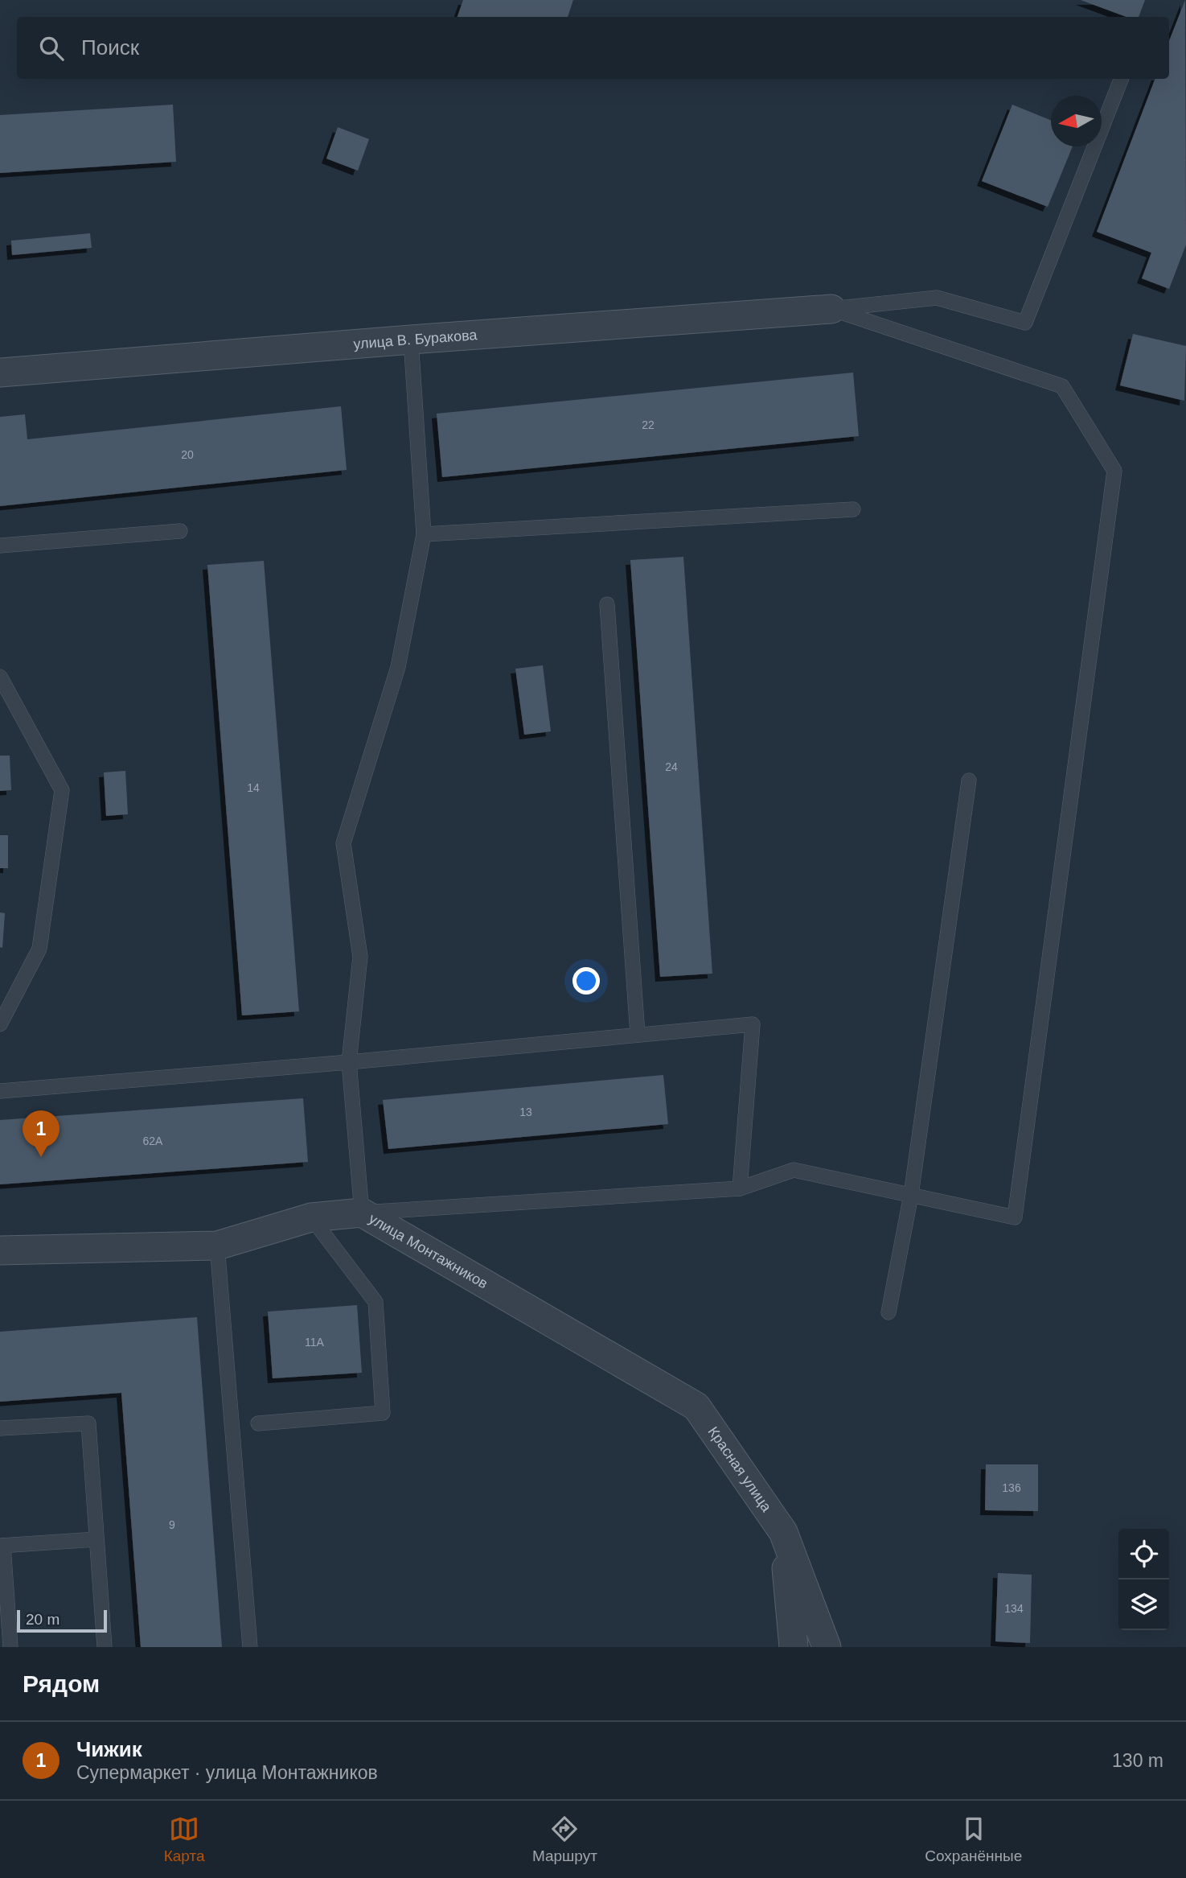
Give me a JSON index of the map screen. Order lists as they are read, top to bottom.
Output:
{
  "streets": {
    "street": ["улица В. Буракова", "улица Монтажников", "Красная улица"]
  },
  "crossings": [
    ["улица Монтажников", "Красная улица"]
  ],
  "house_numbers": [
    "22",
    "20",
    "24",
    "14",
    "13",
    "62А",
    "11А",
    "136",
    "9",
    "134"
  ],
  "scale_bar": "20 m",
  "north": "left",
  "page": {
    "search": "Поиск",
    "pins": "1",
    "scale": "20 m",
    "heading": "Рядом",
    "list": [
      {
        "mark": "1",
        "name": "Чижик",
        "note": "Супермаркет · улица Монтажников",
        "value": "130 m"
      }
    ],
    "nav": ["Карта", "Маршрут", "Сохранённые"]
  }
}
